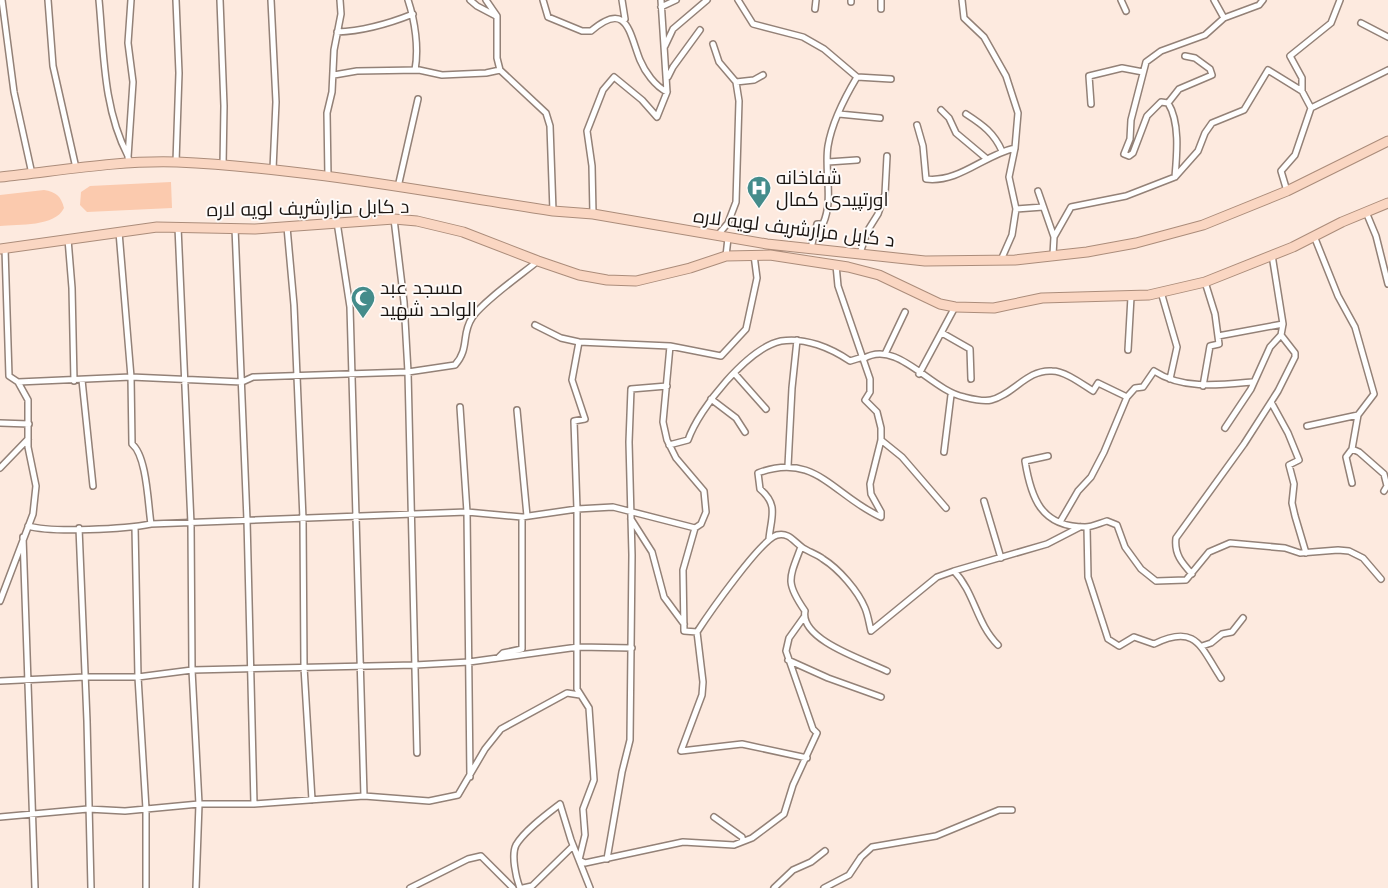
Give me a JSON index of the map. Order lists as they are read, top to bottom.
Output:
{
  "streets": {
    "highway": ["د کابل مزارشریف لویه لاره"]
  },
  "places": {
    "hospital": ["شفاخانه اورتپیدی کمال"],
    "mosque": ["مسجد عبد الواحد شهید"]
  }
}
